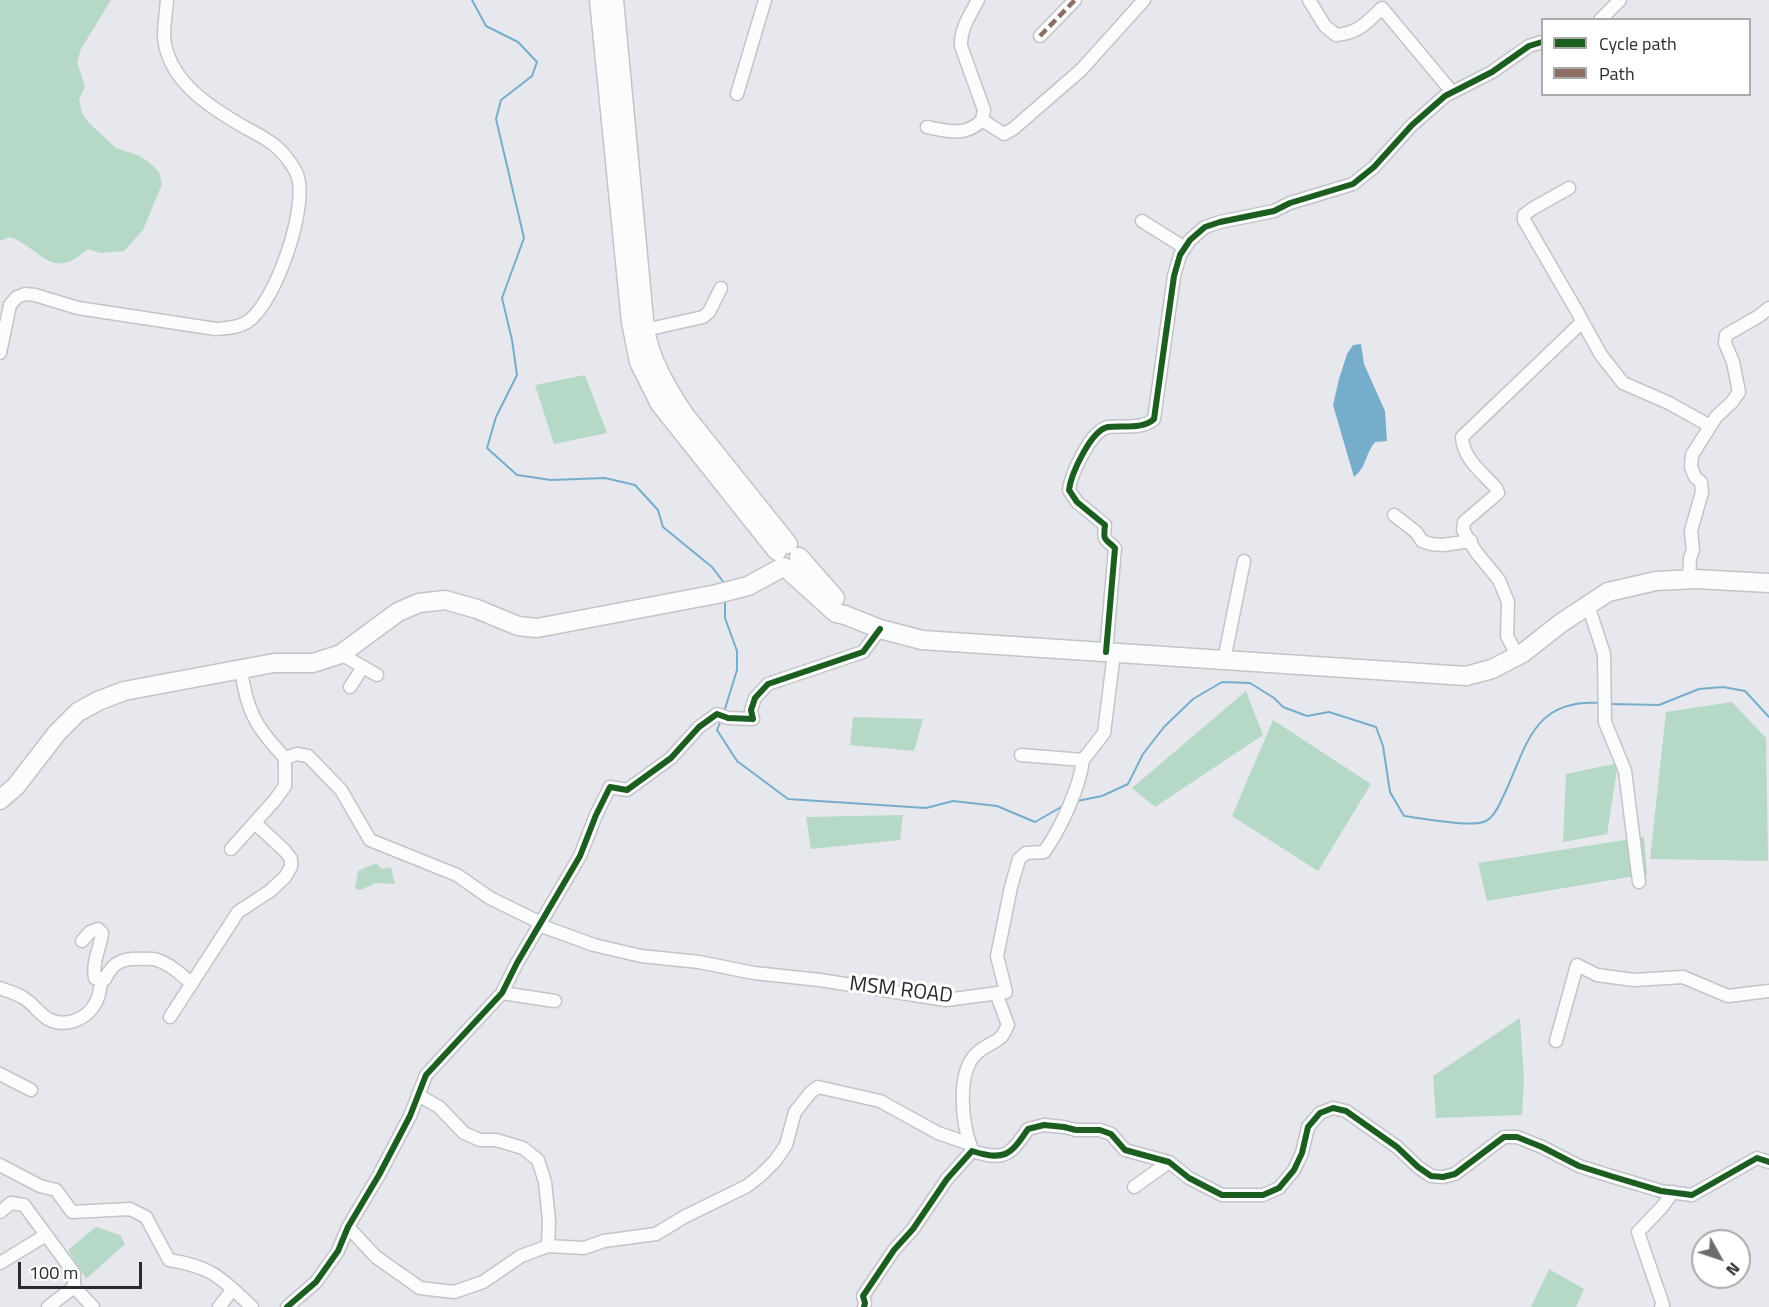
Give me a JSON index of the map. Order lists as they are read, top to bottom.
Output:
{
  "streets": {
    "street": ["MSM ROAD"]
  },
  "legend": ["Cycle path", "Path"],
  "scale_bar": "100 m",
  "north": "bottom right"
}
